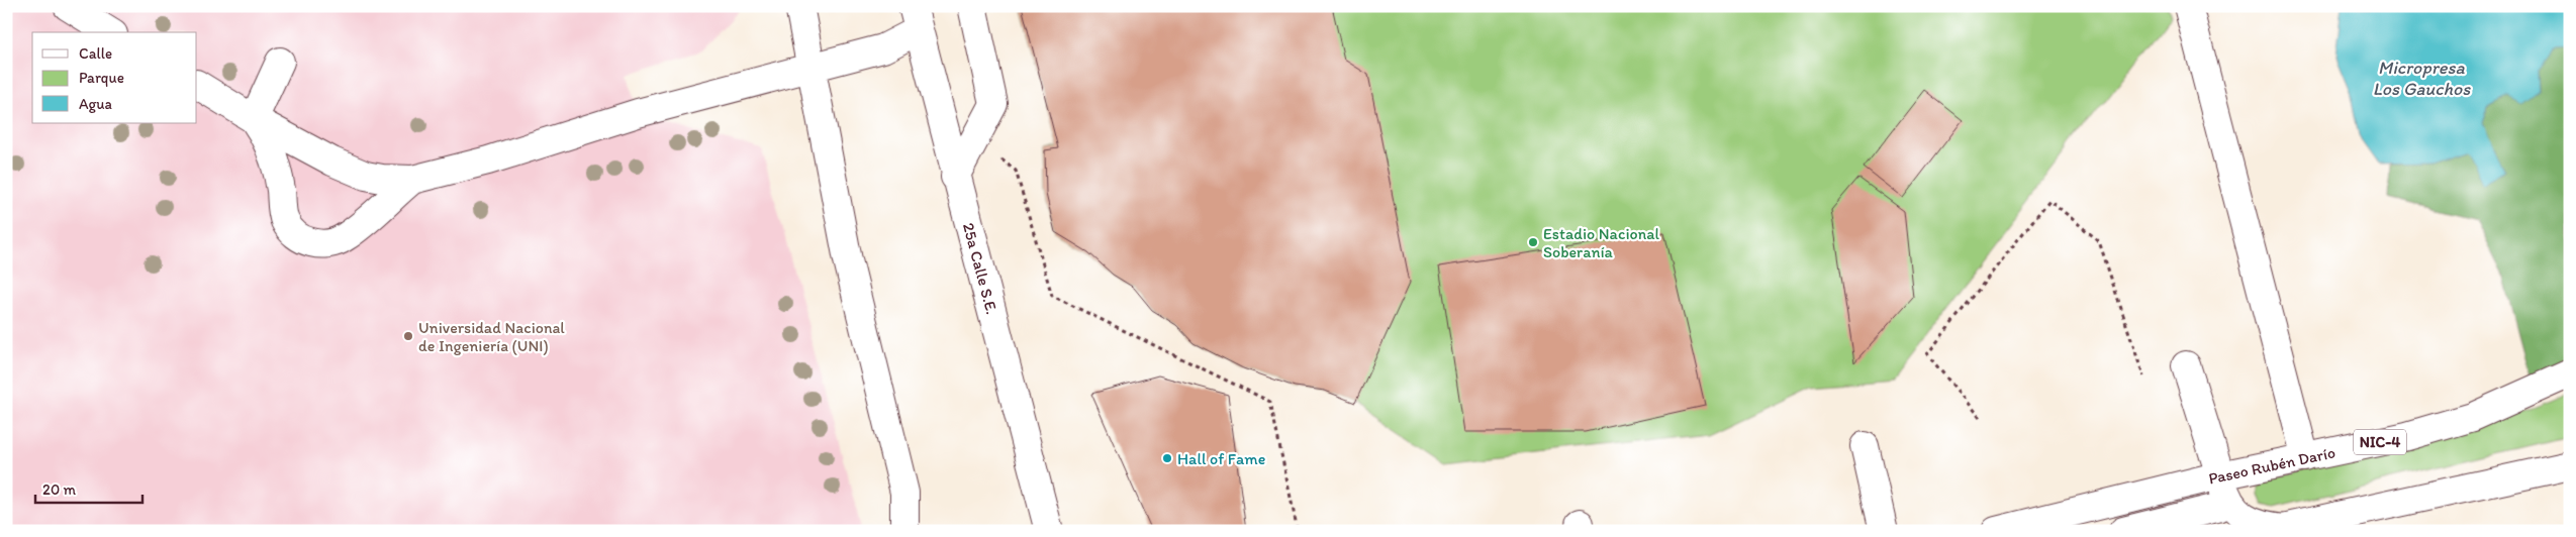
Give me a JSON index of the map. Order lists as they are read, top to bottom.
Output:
{
  "streets": {
    "main road": ["25a Calle S.E.", "NIC-4", "Paseo Rubén Darío"]
  },
  "water": ["Micropresa Los Gauchos"],
  "places": ["Estadio Nacional Soberanía", "Universidad Nacional de Ingeniería (UNI)", "Hall of Fame"],
  "legend": ["Calle", "Parque", "Agua"],
  "scale_bar": "20 m"
}
